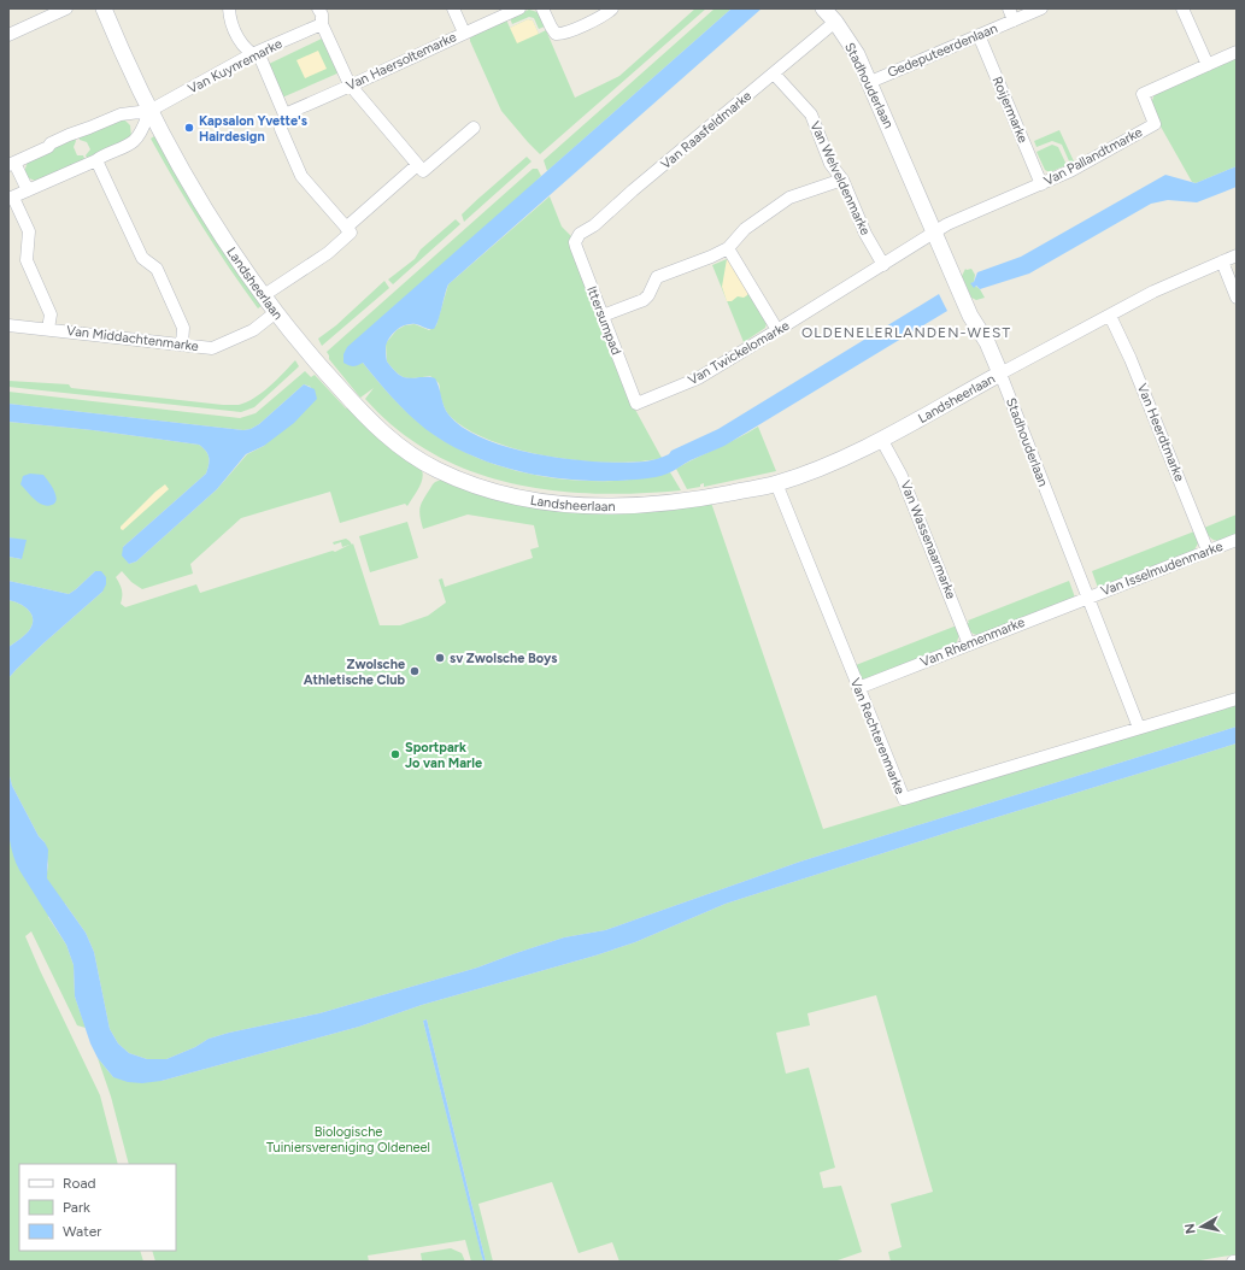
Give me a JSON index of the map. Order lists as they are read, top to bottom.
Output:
{
  "streets": {
    "street": [
      "Gedeputeerdenlaan",
      "Van Haersoltemarke",
      "Van Kuynremarke",
      "Stadhouderlaan",
      "Roijermarke",
      "Van Raasfeldmarke",
      "Van Pallandtmarke",
      "Van Welveldenmarke",
      "Landsheerlaan",
      "Ittersumpad",
      "Van Middachtenmarke",
      "Van Twickelomarke",
      "Van Heerdtmarke",
      "Van Wassenaarmarke",
      "Van Isselmudenmarke",
      "Van Rhemenmarke",
      "Van Rechterenmarke"
    ]
  },
  "crossings": [
    ["Gedeputeerdenlaan", "Stadhouderlaan"],
    ["Gedeputeerdenlaan", "Roijermarke"],
    ["Van Kuynremarke", "Landsheerlaan"],
    ["Stadhouderlaan", "Van Raasfeldmarke"],
    ["Stadhouderlaan", "Van Pallandtmarke"],
    ["Stadhouderlaan", "Landsheerlaan"],
    ["Stadhouderlaan", "Van Twickelomarke"],
    ["Stadhouderlaan", "Van Isselmudenmarke"],
    ["Stadhouderlaan", "Van Rhemenmarke"],
    ["Stadhouderlaan", "Van Rechterenmarke"],
    ["Roijermarke", "Van Pallandtmarke"],
    ["Van Raasfeldmarke", "Van Welveldenmarke"],
    ["Van Raasfeldmarke", "Ittersumpad"],
    ["Van Pallandtmarke", "Van Twickelomarke"],
    ["Van Welveldenmarke", "Van Twickelomarke"],
    ["Landsheerlaan", "Van Middachtenmarke"],
    ["Landsheerlaan", "Van Heerdtmarke"],
    ["Landsheerlaan", "Van Wassenaarmarke"],
    ["Landsheerlaan", "Van Rechterenmarke"],
    ["Ittersumpad", "Van Twickelomarke"],
    ["Van Heerdtmarke", "Van Isselmudenmarke"],
    ["Van Wassenaarmarke", "Van Rhemenmarke"],
    ["Van Isselmudenmarke", "Van Rhemenmarke"],
    ["Van Rhemenmarke", "Van Rechterenmarke"]
  ],
  "districts": ["OLDENELERLANDEN-WEST"],
  "parks": ["Biologische Tuiniersvereniging Oldeneel"],
  "places": [
    "Kapsalon Yvette's Hairdesign",
    "sv Zwolsche Boys",
    "Zwolsche Athletische Club",
    "Sportpark Jo van Marle"
  ],
  "legend": ["Road", "Park", "Water"],
  "north": "left"
}
